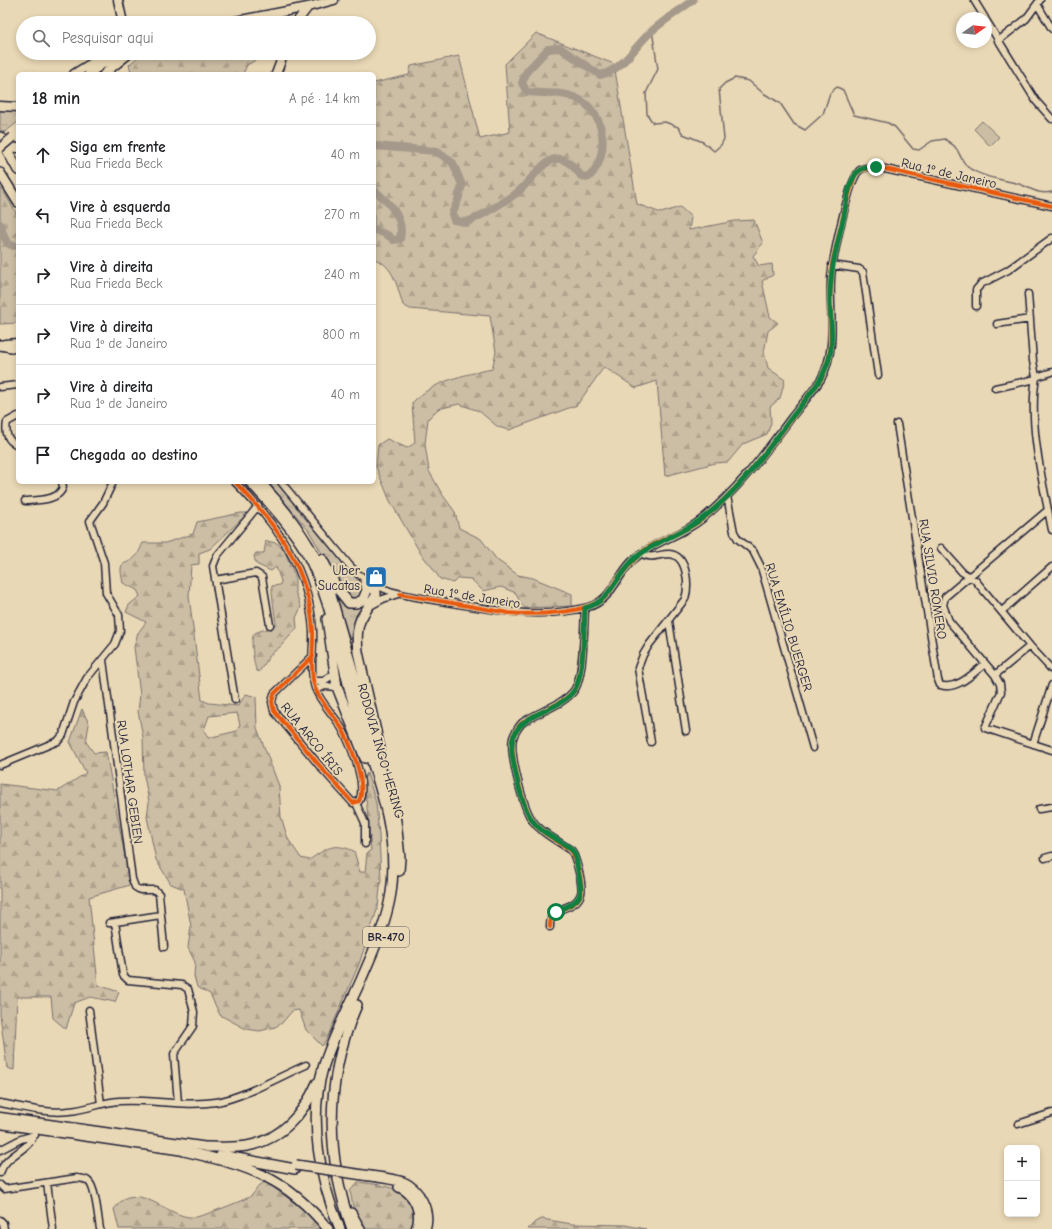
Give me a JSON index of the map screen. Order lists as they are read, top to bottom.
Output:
{
  "streets": {
    "highway": ["RODOVIA INGO HERING", "BR-470"],
    "street": [
      "Rua 1º de Janeiro",
      "RUA SILVIO ROMERO",
      "RUA EMÍLIO BUERGER",
      "RUA ARCO ÍRIS",
      "RUA LOTHAR GEBIEN"
    ]
  },
  "crossings": [
    ["Rua 1º de Janeiro", "RUA EMÍLIO BUERGER"]
  ],
  "places": {
    "shop": ["Uber Sucatas"]
  },
  "north": "right",
  "page": {
    "search": "Pesquisar aqui",
    "heading": ["18 min", "A pé · 1.4 km"],
    "list": [
      ["Siga em frente", "Rua Frieda Beck", "40 m"],
      ["Vire à esquerda", "Rua Frieda Beck", "270 m"],
      ["Vire à direita", "Rua Frieda Beck", "240 m"],
      ["Vire à direita", "Rua 1º de Janeiro", "800 m"],
      ["Vire à direita", "Rua 1º de Janeiro", "40 m"],
      "Chegada ao destino"
    ],
    "map_buttons": ["+", "−"]
  }
}
